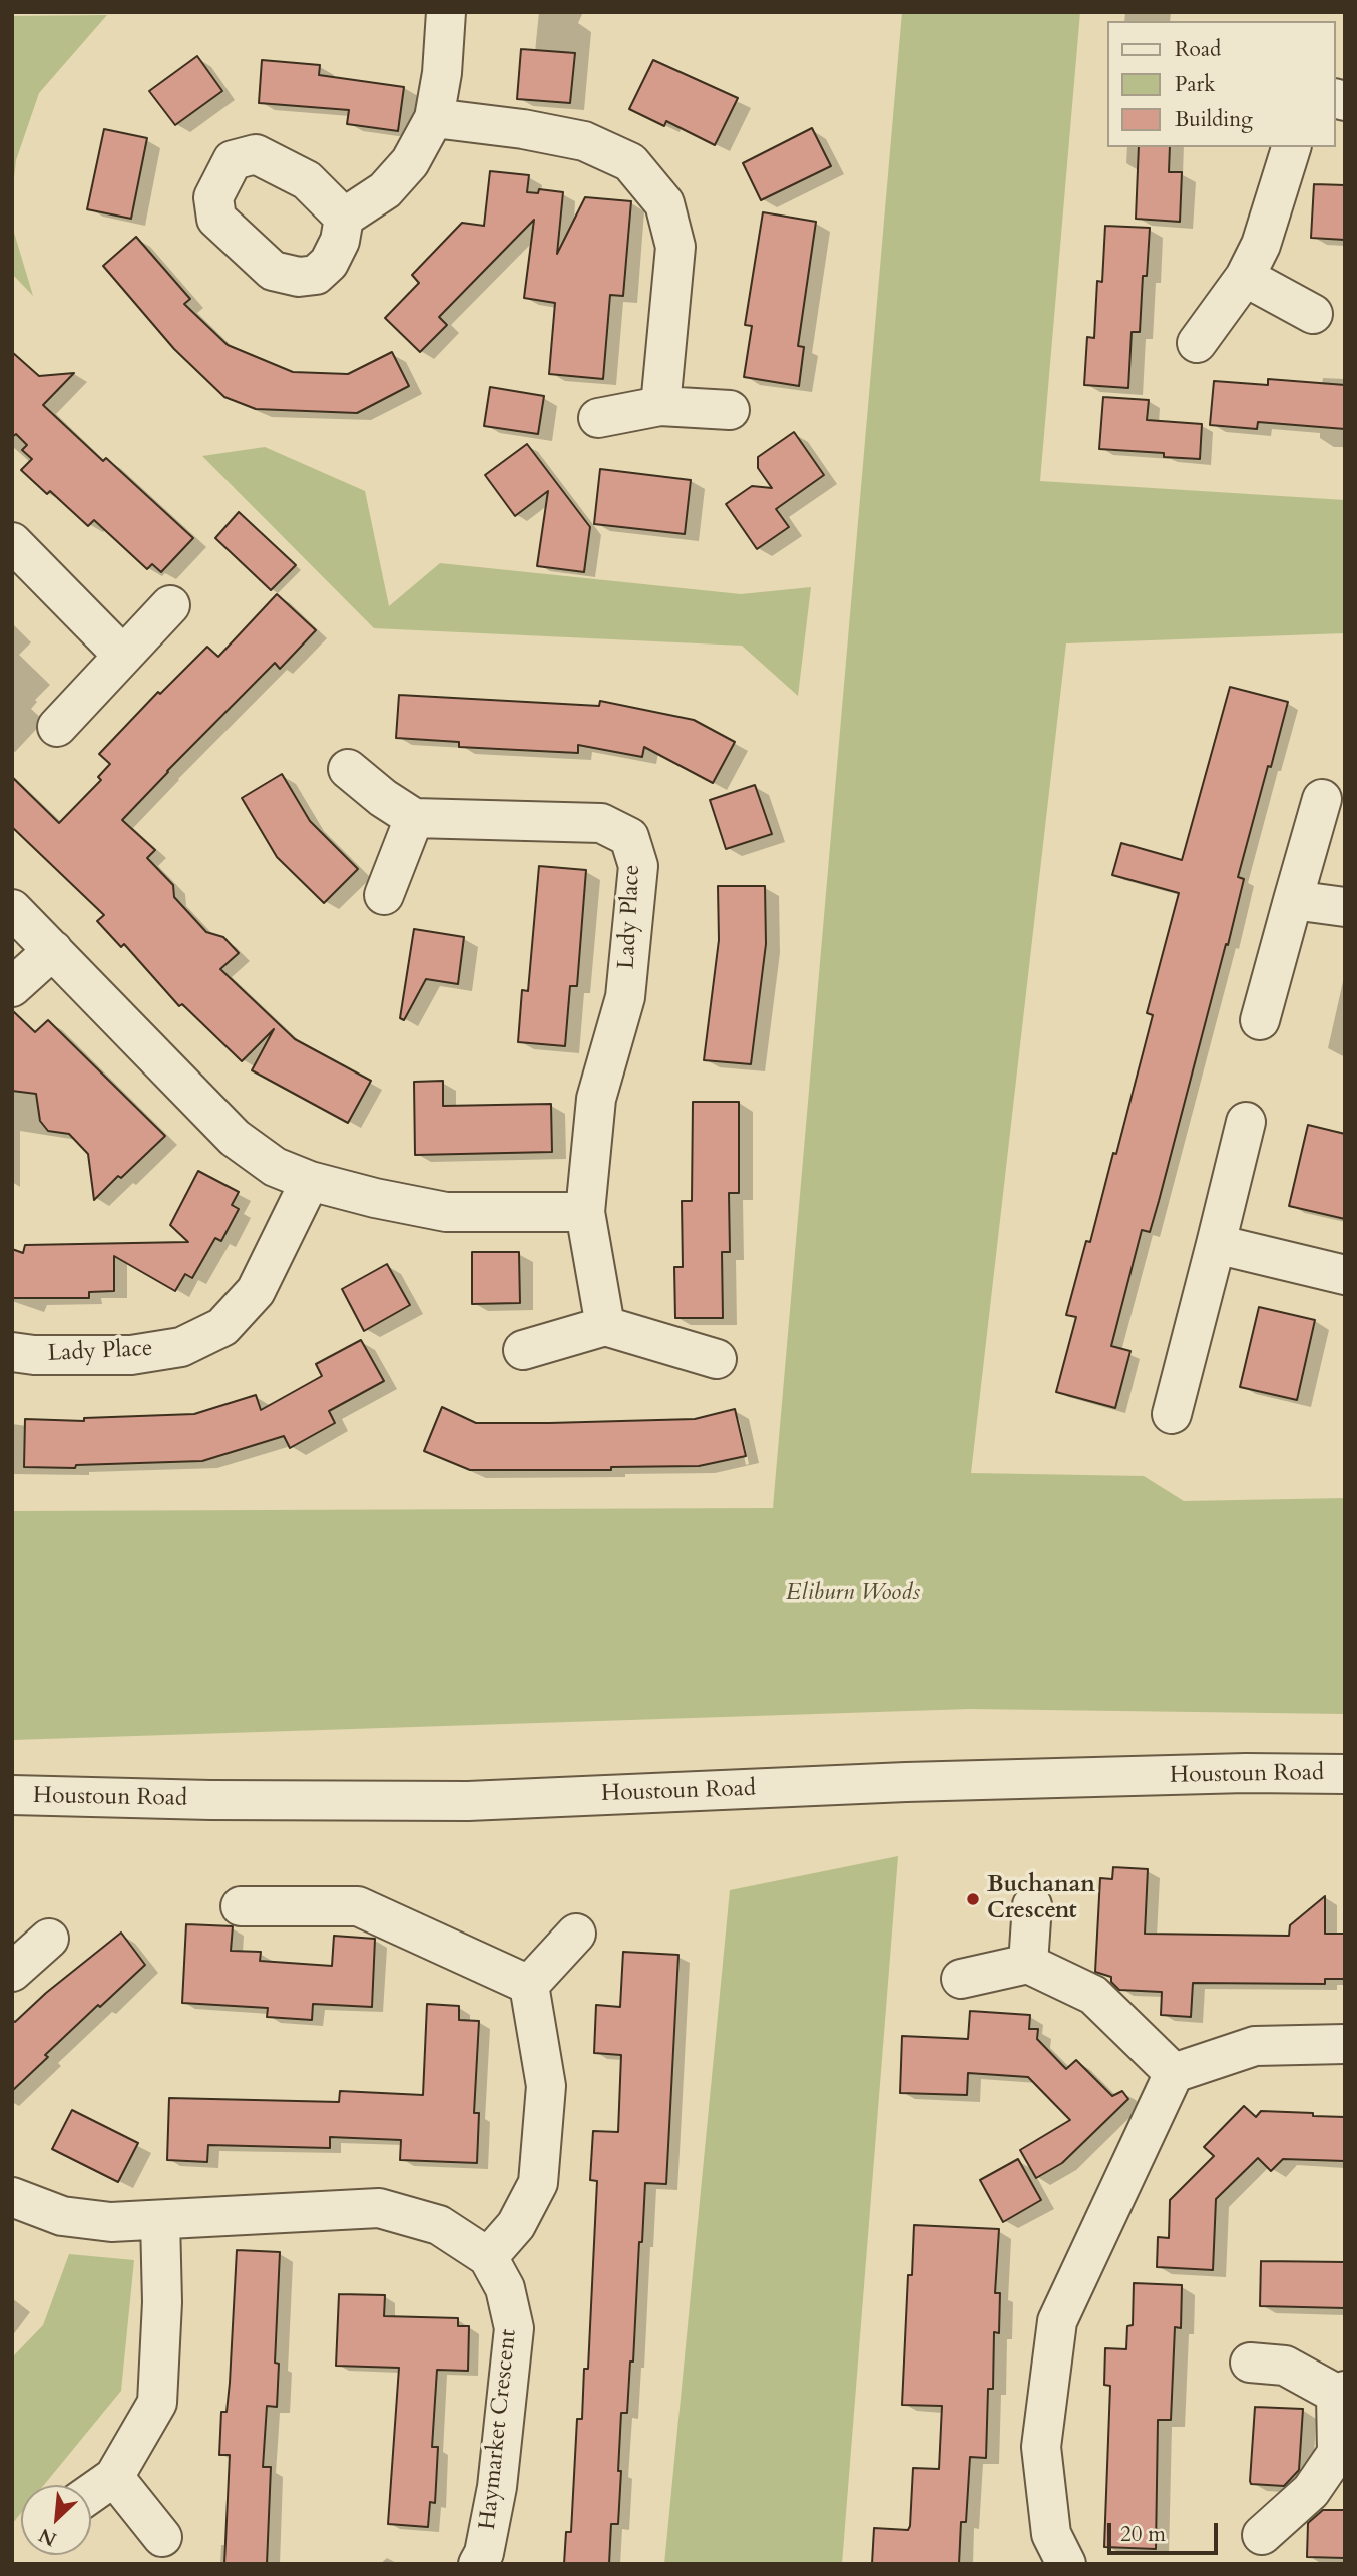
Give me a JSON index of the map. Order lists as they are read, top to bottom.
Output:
{
  "streets": {
    "street": ["Lady Place", "Houstoun Road", "Haymarket Crescent"]
  },
  "parks": ["Eliburn Woods"],
  "places": ["Buchanan Crescent"],
  "legend": ["Road", "Park", "Building"],
  "scale_bar": "20 m",
  "north": "bottom left"
}
